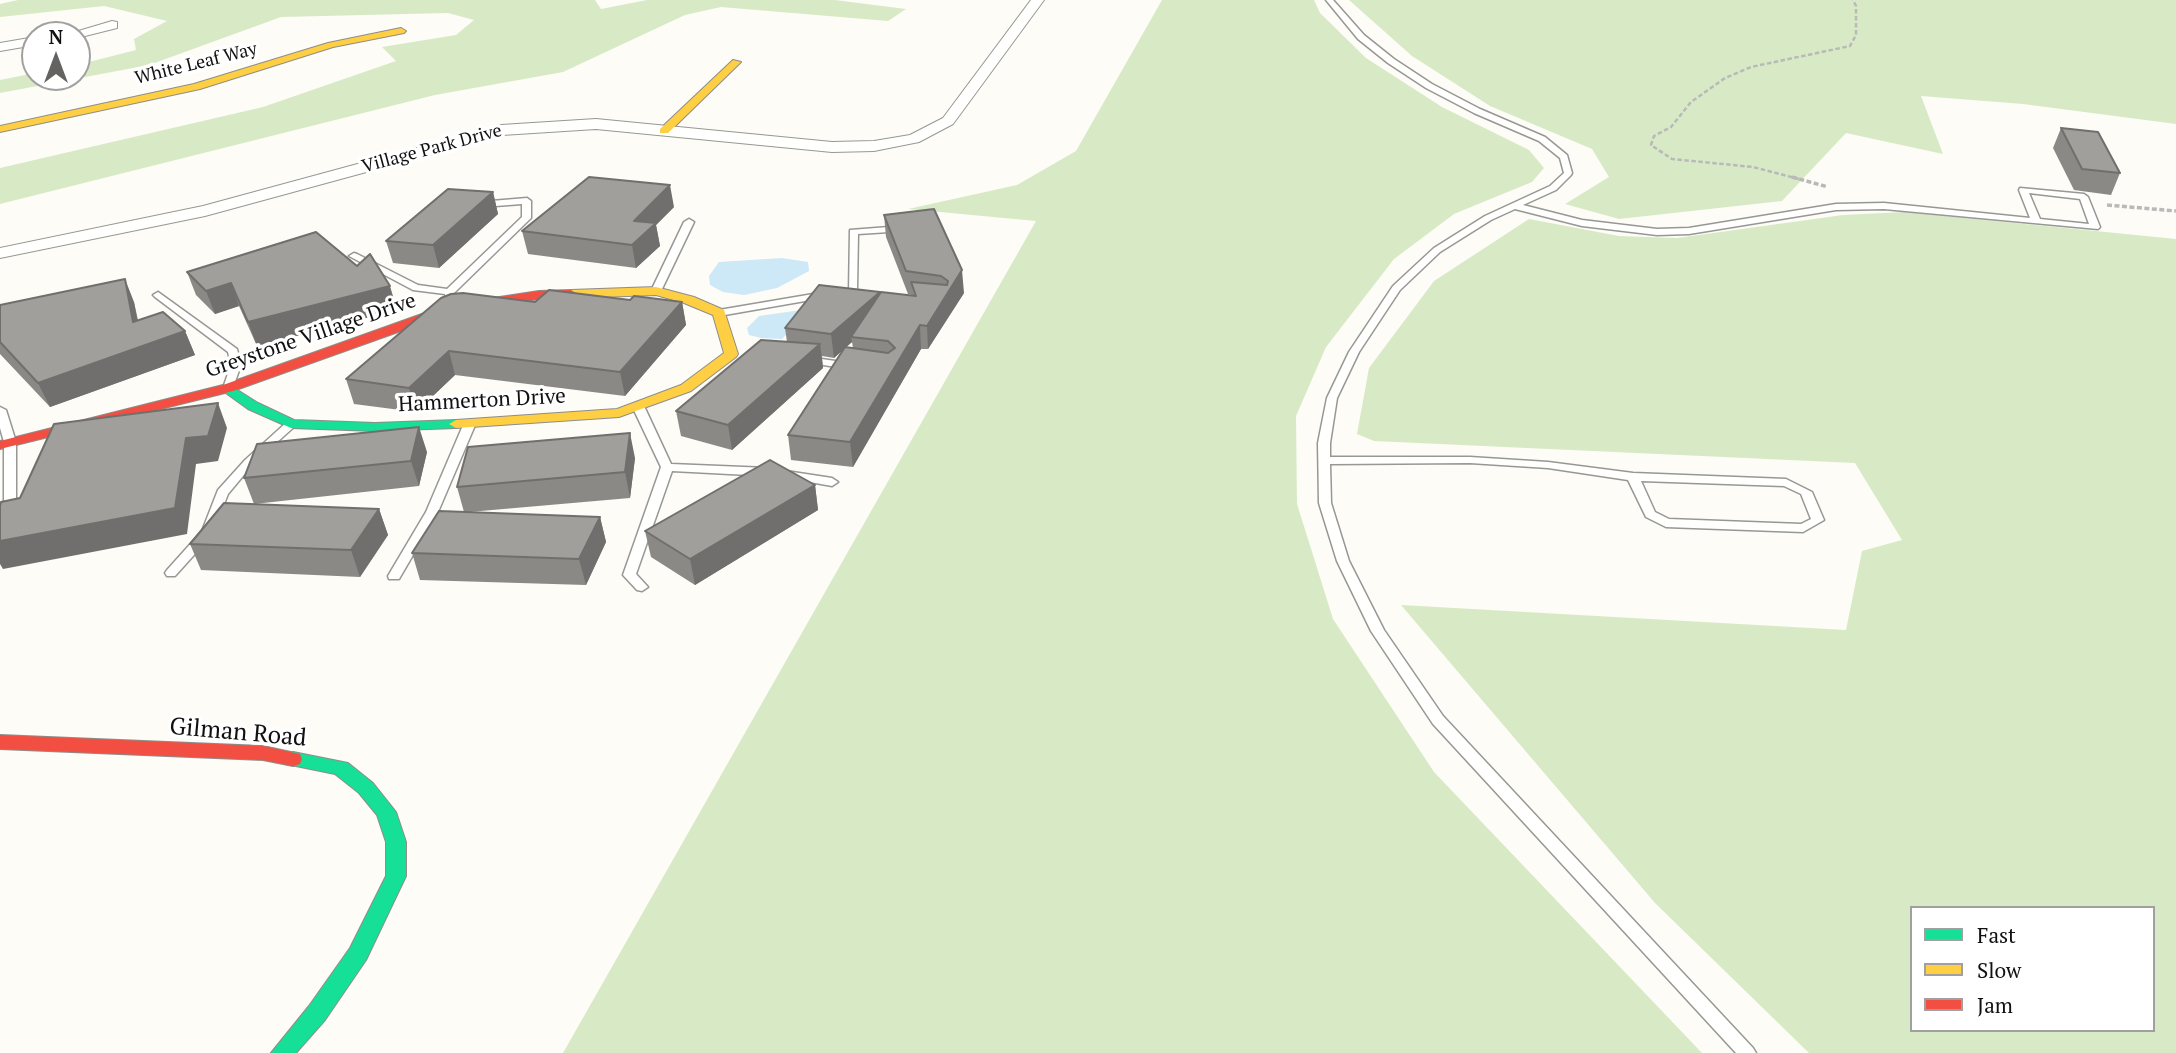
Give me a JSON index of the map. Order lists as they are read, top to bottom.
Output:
{
  "streets": {
    "street": [
      "White Leaf Way",
      "Village Park Drive",
      "Greystone Village Drive",
      "Hammerton Drive",
      "Gilman Road"
    ]
  },
  "crossings": [
    ["Greystone Village Drive", "Hammerton Drive"]
  ],
  "legend": ["Fast", "Slow", "Jam"],
  "north": "top"
}
